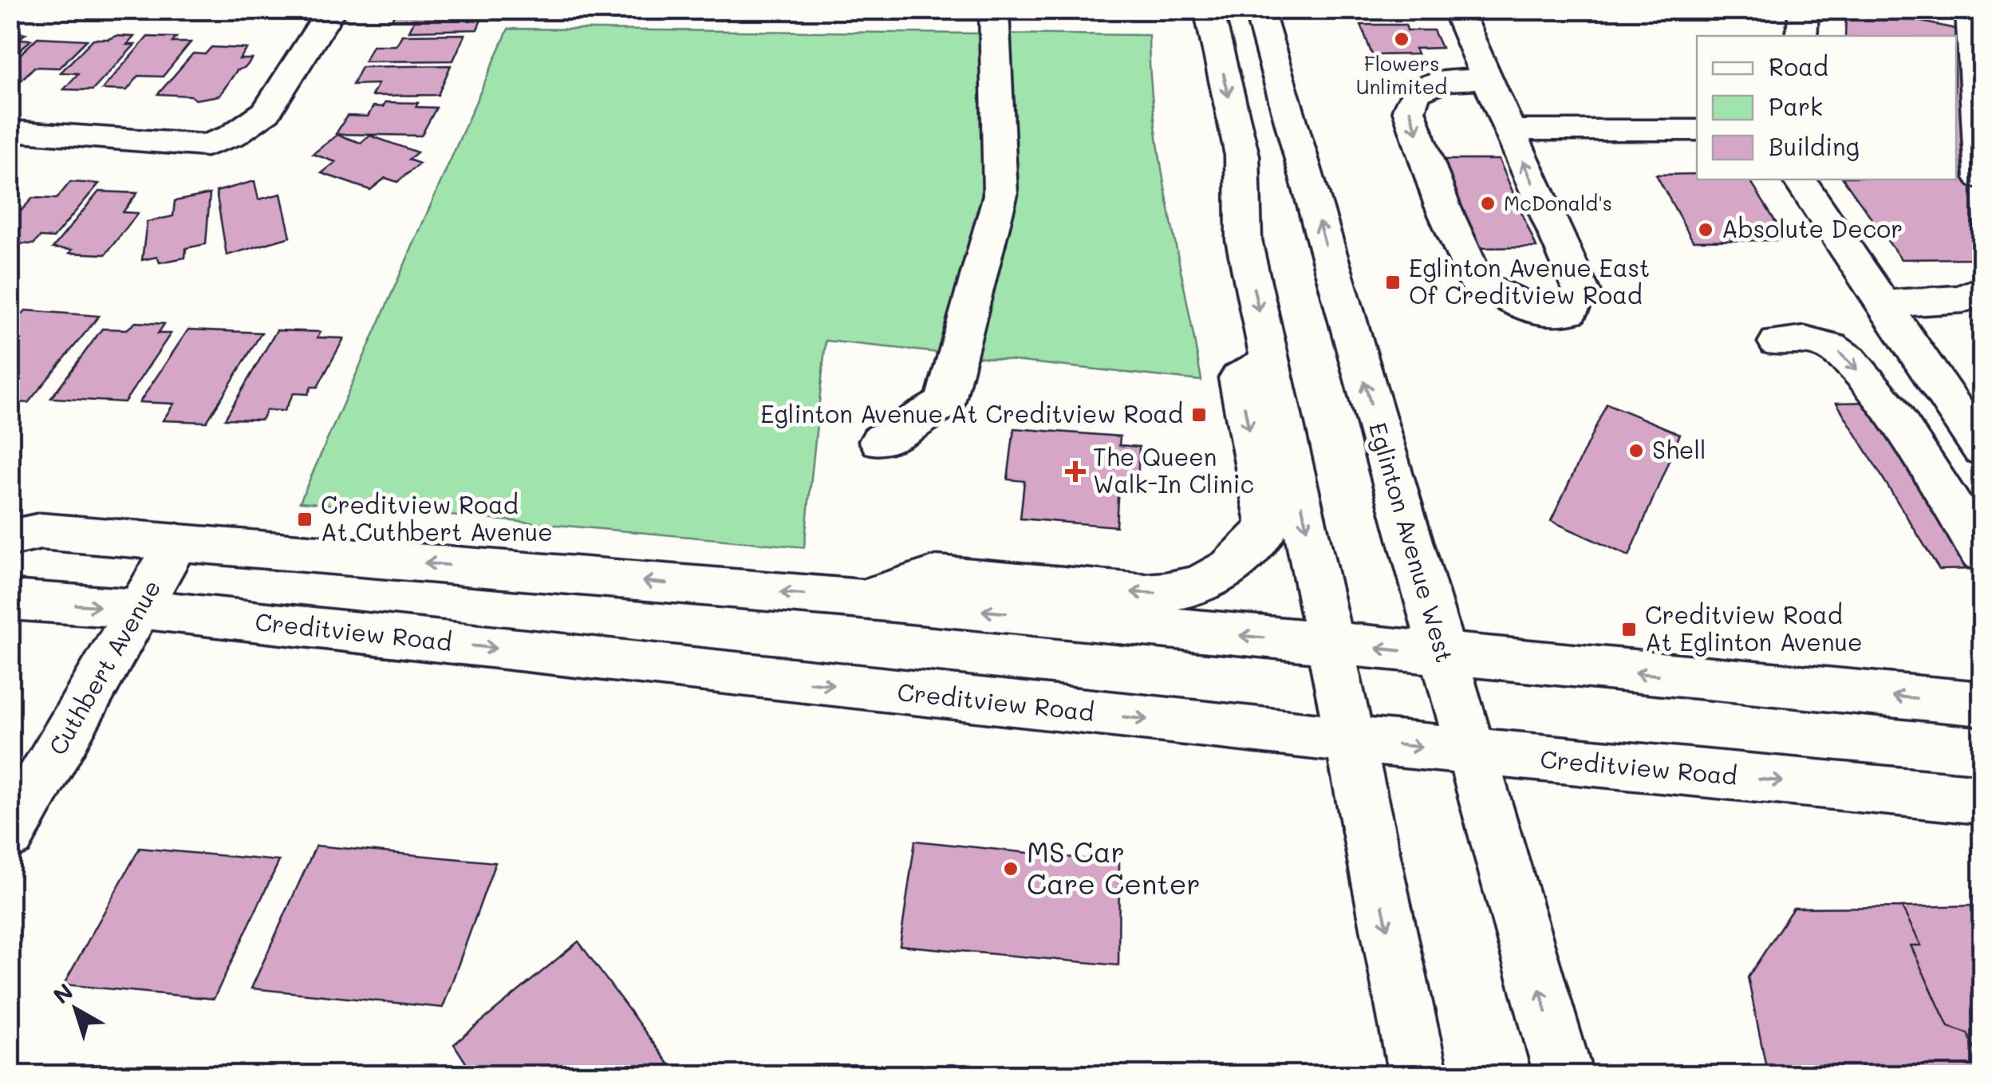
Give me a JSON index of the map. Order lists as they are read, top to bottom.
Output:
{
  "streets": {
    "main road": ["Eglinton Avenue West", "Creditview Road", "Cuthbert Avenue"]
  },
  "crossings": [
    ["Eglinton Avenue West", "Creditview Road"],
    ["Creditview Road", "Cuthbert Avenue"]
  ],
  "places": {
    "other": [
      "Flowers Unlimited",
      "McDonald's",
      "Absolute Decor",
      "Shell",
      "MS Car Care Center"
    ],
    "transit": [
      "Eglinton Avenue East Of Creditview Road",
      "Eglinton Avenue At Creditview Road",
      "Creditview Road At Cuthbert Avenue",
      "Creditview Road At Eglinton Avenue"
    ],
    "health": ["The Queen Walk-In Clinic"]
  },
  "legend": ["Road", "Park", "Building"],
  "north": "top left"
}
